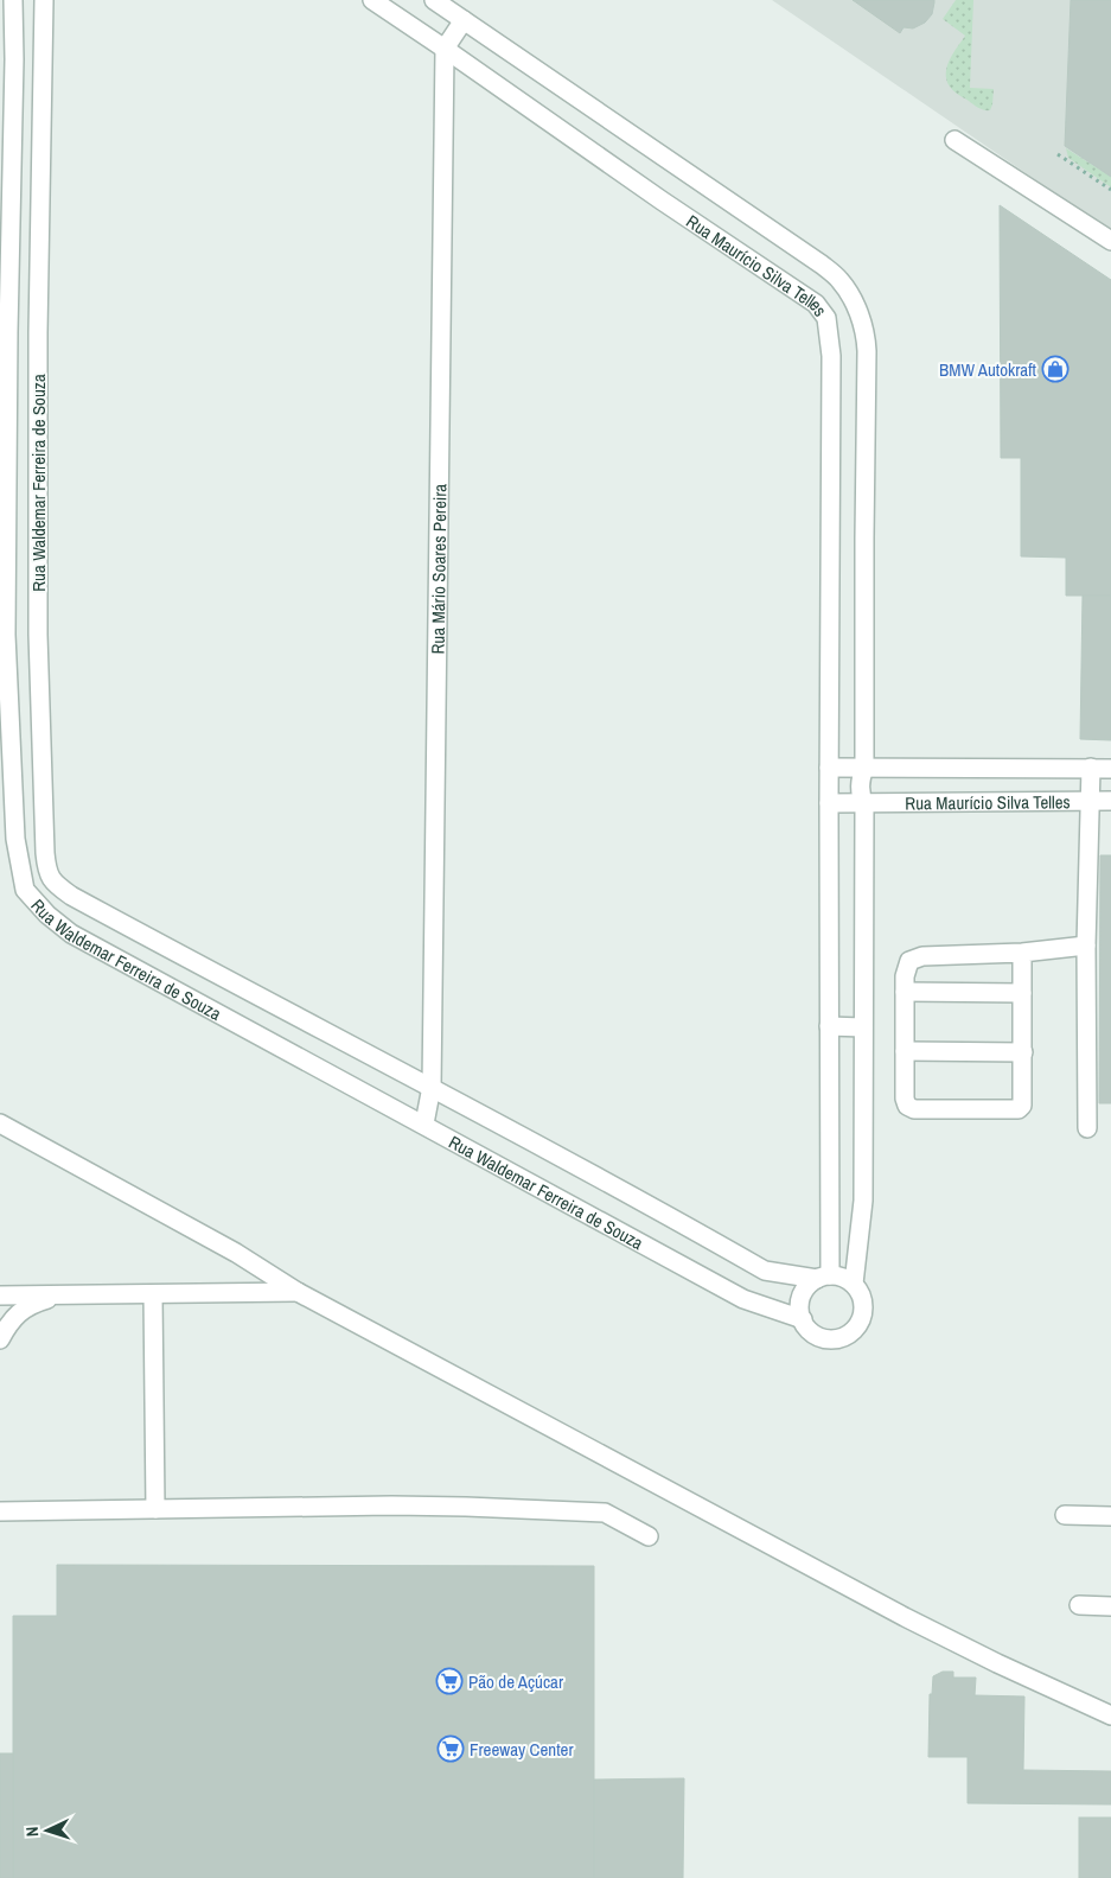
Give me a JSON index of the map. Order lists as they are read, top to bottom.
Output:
{
  "streets": {
    "street": ["Rua Maurício Silva Telles", "Rua Waldemar Ferreira de Souza", "Rua Mário Soares Pereira"]
  },
  "crossings": [
    ["Rua Maurício Silva Telles", "Rua Waldemar Ferreira de Souza"],
    ["Rua Maurício Silva Telles", "Rua Mário Soares Pereira"],
    ["Rua Waldemar Ferreira de Souza", "Rua Mário Soares Pereira"]
  ],
  "places": {
    "shop": ["BMW Autokraft"],
    "supermarket": ["Pão de Açúcar", "Freeway Center"]
  },
  "north": "left"
}
